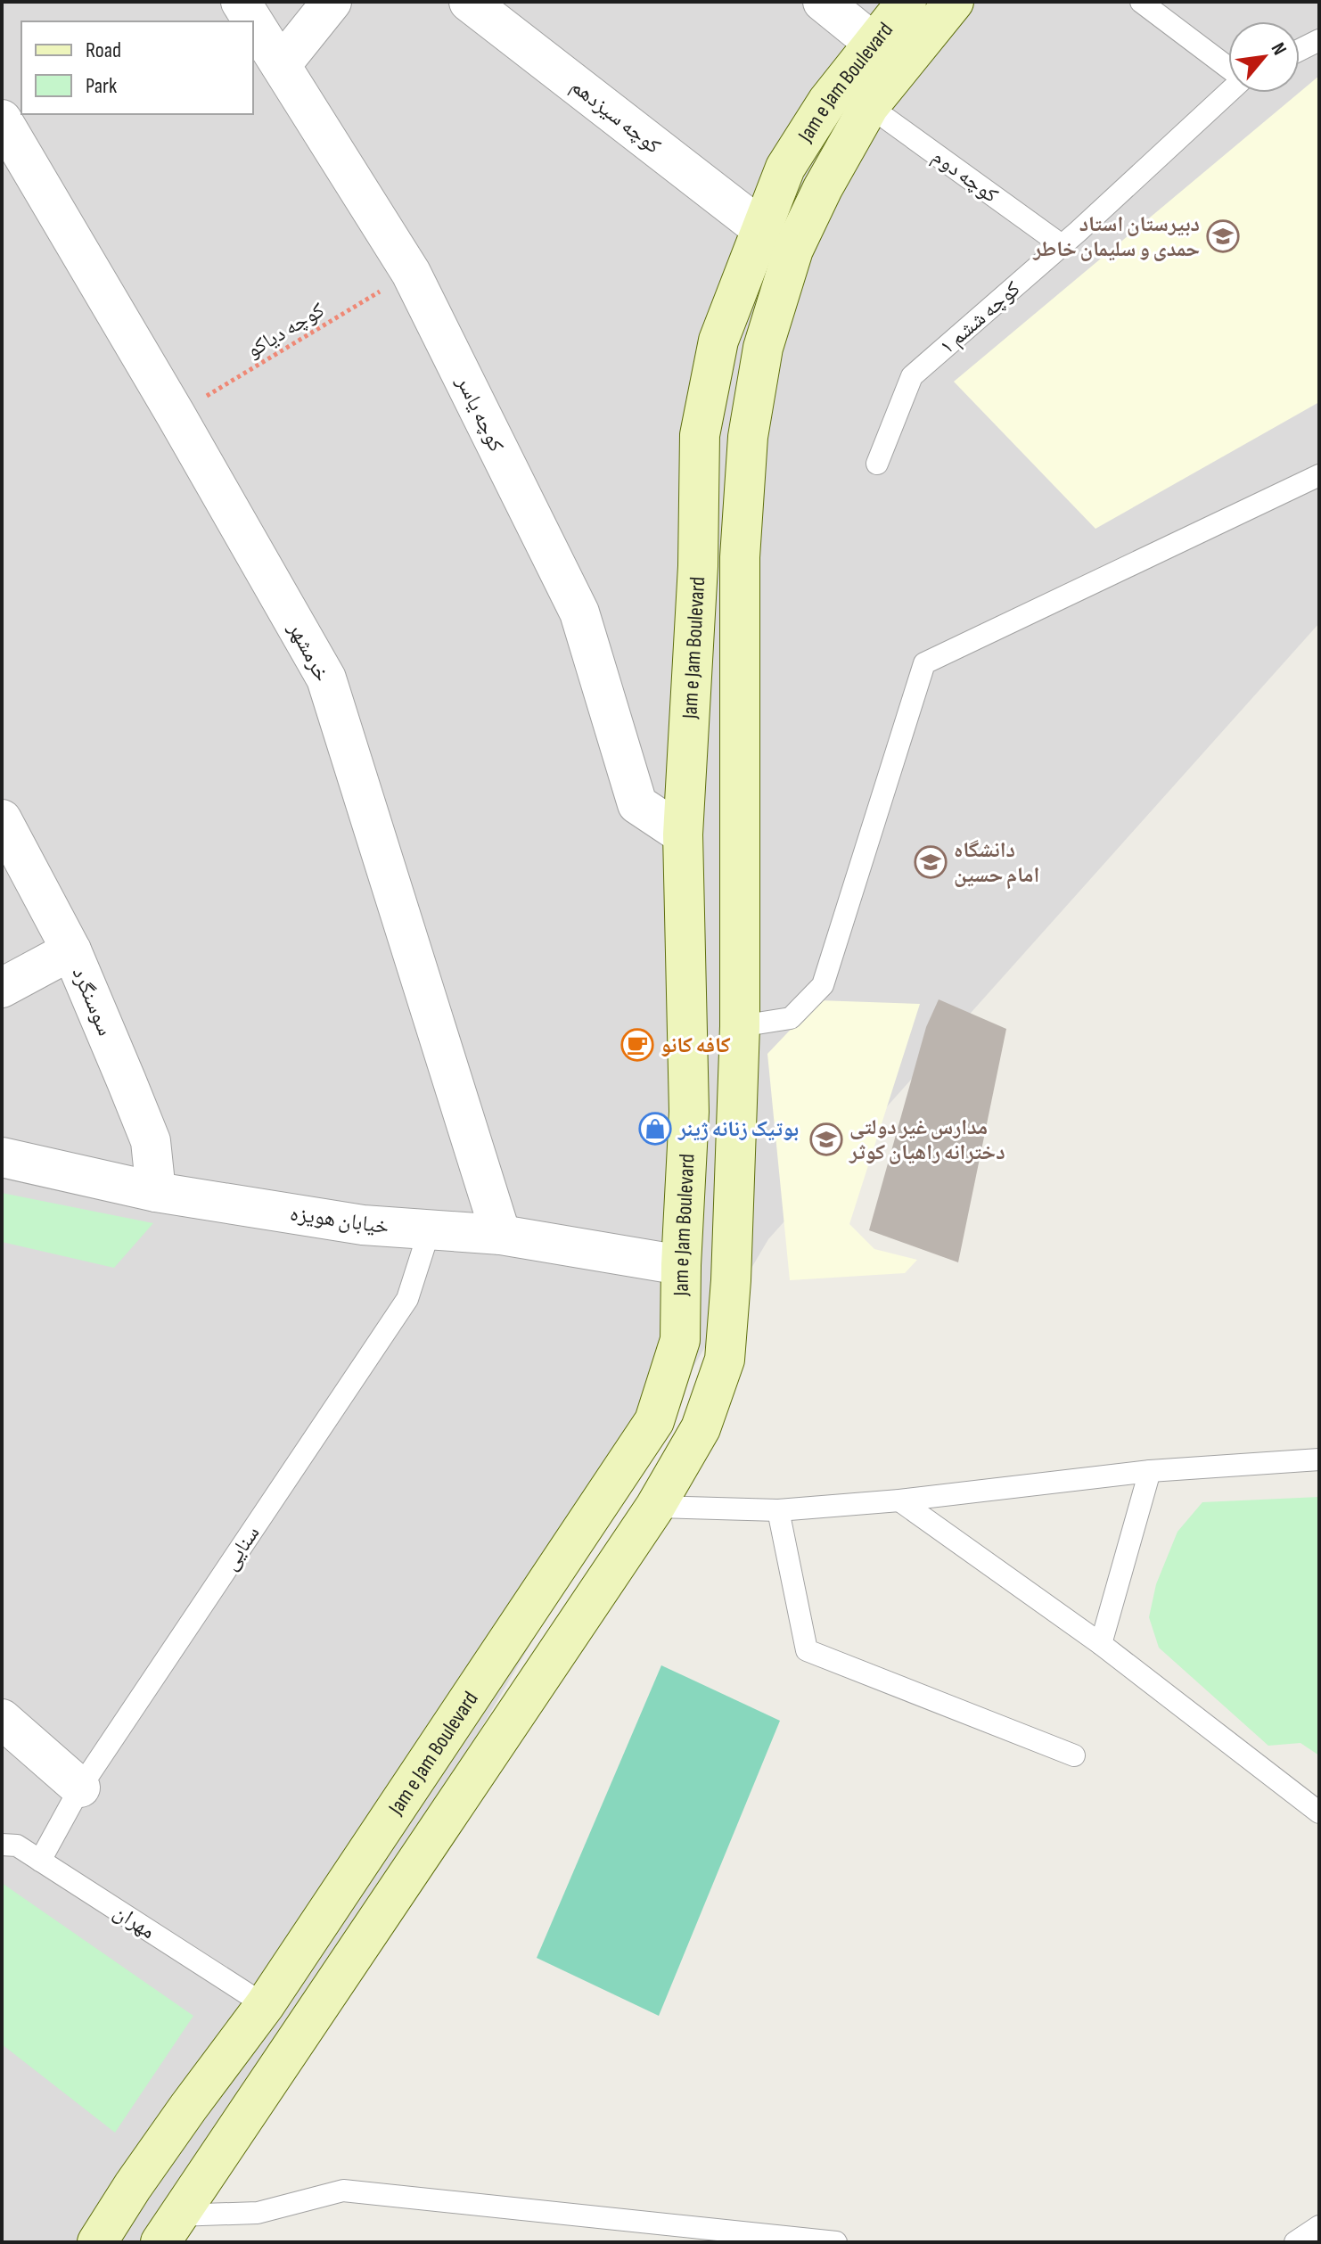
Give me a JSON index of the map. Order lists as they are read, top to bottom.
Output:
{
  "streets": {
    "main road": ["Jam e Jam Boulevard"],
    "street": [
      "کوچه سیزدهم",
      "کوچه یاسر",
      "خرمشهر",
      "سوسنگرد",
      "خیابان هویزه"
    ],
    "lane": [
      "کوچه دوم",
      "کوچه ششم ۱",
      "سنایی",
      "مهران"
    ],
    "path": ["کوچه دیاکو"]
  },
  "crossings": [
    ["Jam e Jam Boulevard", "کوچه سیزدهم"],
    ["Jam e Jam Boulevard", "کوچه دوم"],
    ["Jam e Jam Boulevard", "کوچه یاسر"],
    ["Jam e Jam Boulevard", "خیابان هویزه"],
    ["Jam e Jam Boulevard", "مهران"],
    ["کوچه دوم", "کوچه ششم ۱"],
    ["کوچه دیاکو", "کوچه یاسر"],
    ["کوچه دیاکو", "خرمشهر"],
    ["خرمشهر", "خیابان هویزه"],
    ["سوسنگرد", "خیابان هویزه"],
    ["خیابان هویزه", "سنایی"],
    ["سنایی", "مهران"]
  ],
  "places": {
    "school or university": ["دبیرستان استاد حمدی و سلیمان خاطر", "دانشگاه امام حسین", "مدارس غیر دولتی دخترانه راهیان کوثر"],
    "cafe": ["کافه کانو"],
    "shop": ["بوتیک زنانه ژینر"]
  },
  "legend": ["Road", "Park"],
  "north": "top right"
}
